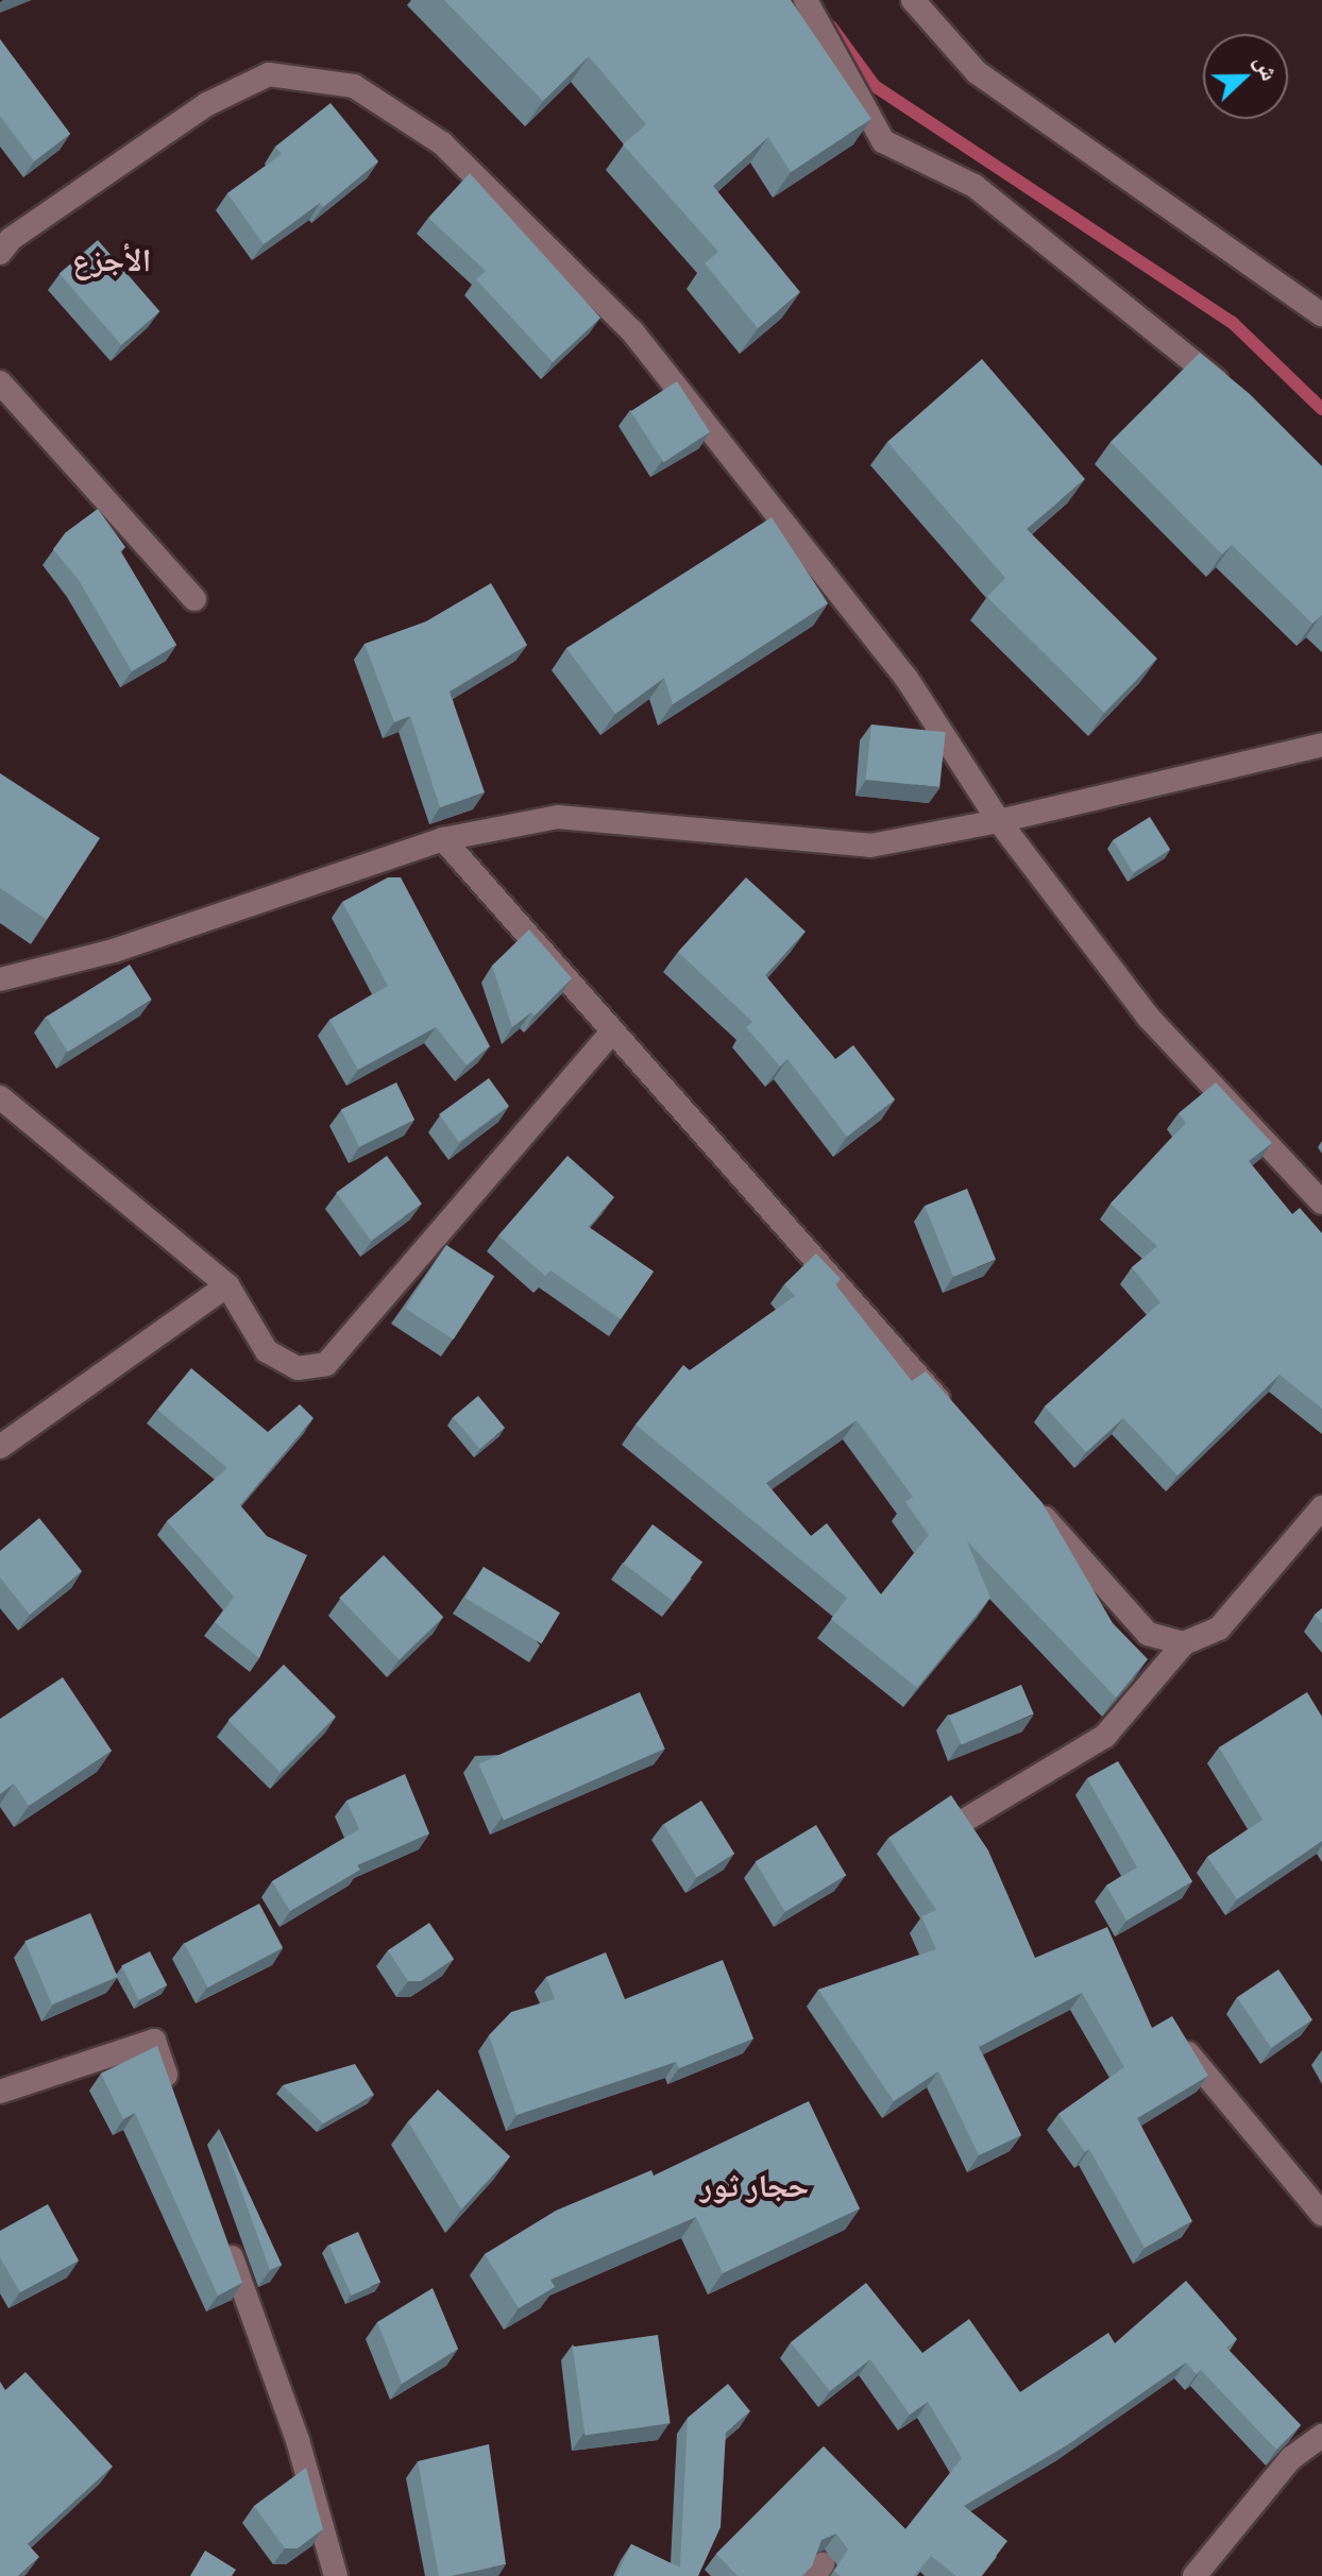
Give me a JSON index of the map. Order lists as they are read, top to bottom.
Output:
{
  "districts": ["الأجزع", "حجار ثور"],
  "north": "right"
}
